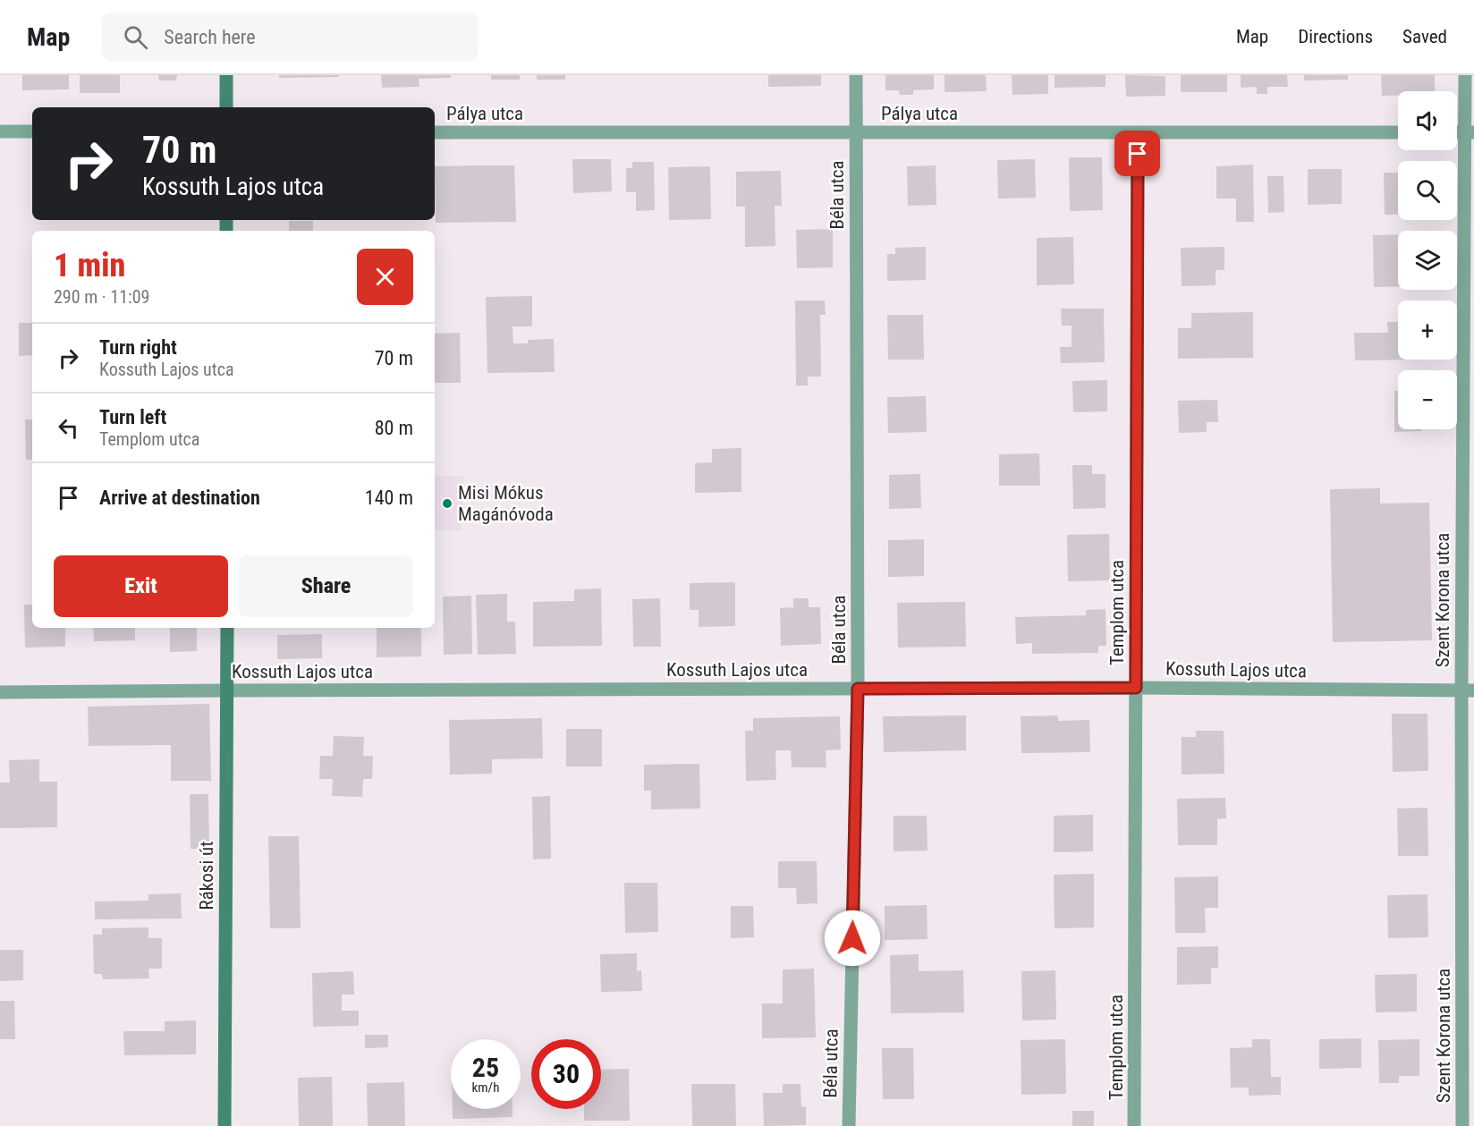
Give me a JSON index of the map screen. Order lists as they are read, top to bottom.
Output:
{
  "streets": {
    "main road": ["Rákosi út"],
    "street": [
      "Pálya utca",
      "Béla utca",
      "Szent Korona utca",
      "Templom utca",
      "Kossuth Lajos utca"
    ]
  },
  "crossings": [
    ["Pálya utca", "Béla utca"],
    ["Pálya utca", "Templom utca"],
    ["Béla utca", "Kossuth Lajos utca"],
    ["Szent Korona utca", "Kossuth Lajos utca"],
    ["Templom utca", "Kossuth Lajos utca"],
    ["Kossuth Lajos utca", "Rákosi út"]
  ],
  "places": ["Misi Mókus Magánóvoda"],
  "page": {
    "header": "Map",
    "search": "Search here",
    "nav": ["Map", "Directions", "Saved"],
    "map_buttons": ["+", "−"],
    "turn": ["70 m", "Kossuth Lajos utca"],
    "heading": ["1 min", "290 m · 11:09"],
    "list": [
      {
        "name": "Turn right",
        "note": "Kossuth Lajos utca",
        "value": "70 m"
      },
      {
        "name": "Turn left",
        "note": "Templom utca",
        "value": "80 m"
      },
      {
        "name": "Arrive at destination",
        "value": "140 m"
      }
    ],
    "buttons": ["Exit", "Share"],
    "speed": "25 km/h",
    "limit": "30"
  }
}
